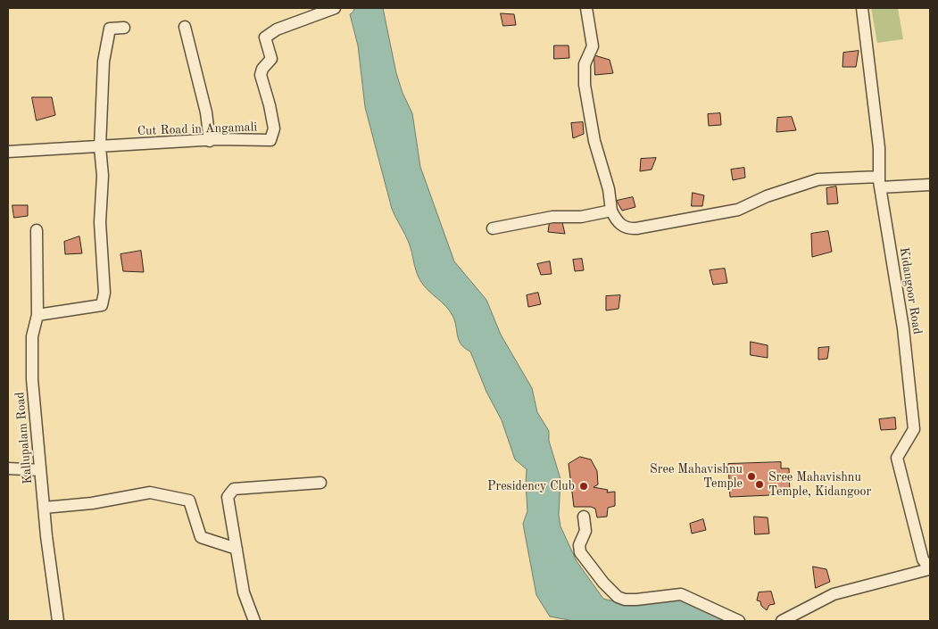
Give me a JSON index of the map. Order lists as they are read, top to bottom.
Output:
{
  "streets": {
    "street": ["Cut Road in Angamali", "Kidangoor Road", "Kallupalam Road"]
  },
  "places": ["Sree Mahavishnu Temple", "Sree Mahavishnu Temple, Kidangoor", "Presidency Club"]
}
